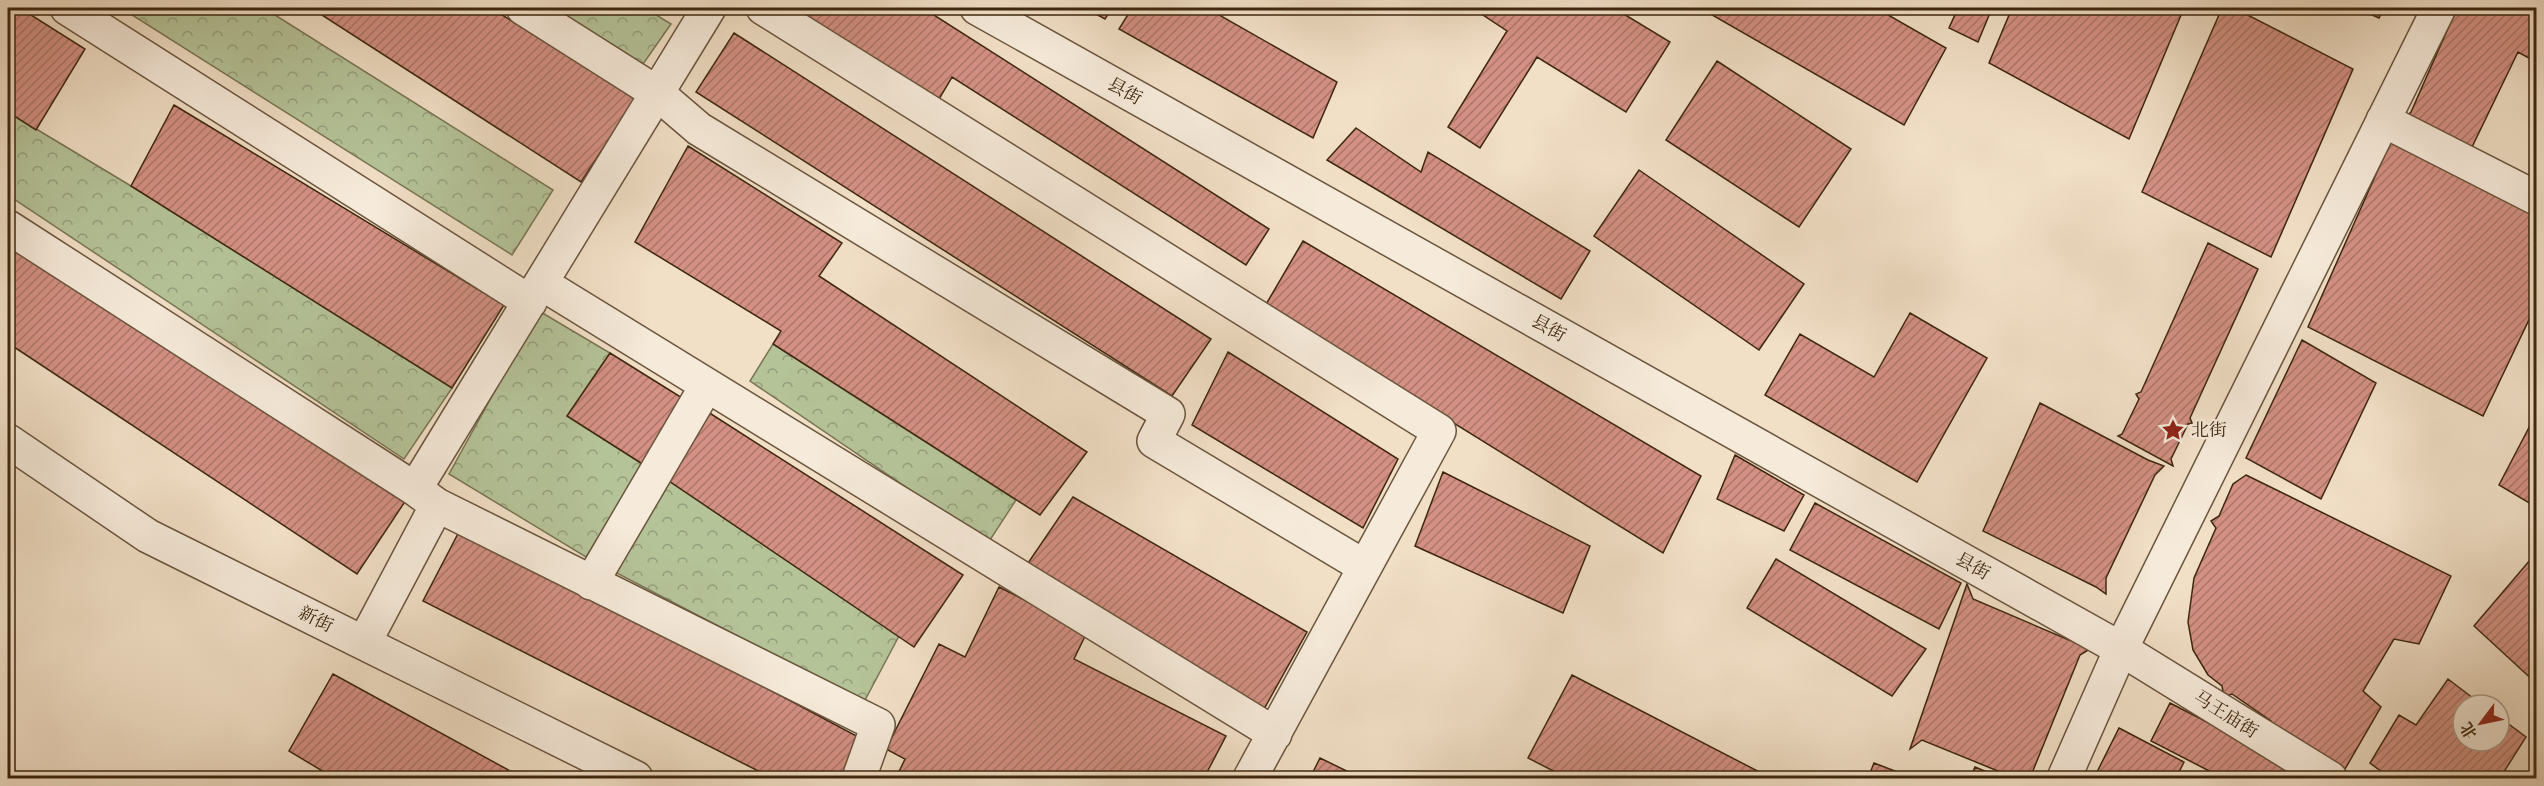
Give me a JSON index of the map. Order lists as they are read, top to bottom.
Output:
{
  "streets": {
    "street": ["县街", "新街", "马王庙街"]
  },
  "crossings": [
    ["县街", "马王庙街"]
  ],
  "places": {
    "place": ["北街"]
  },
  "north": "bottom left"
}
